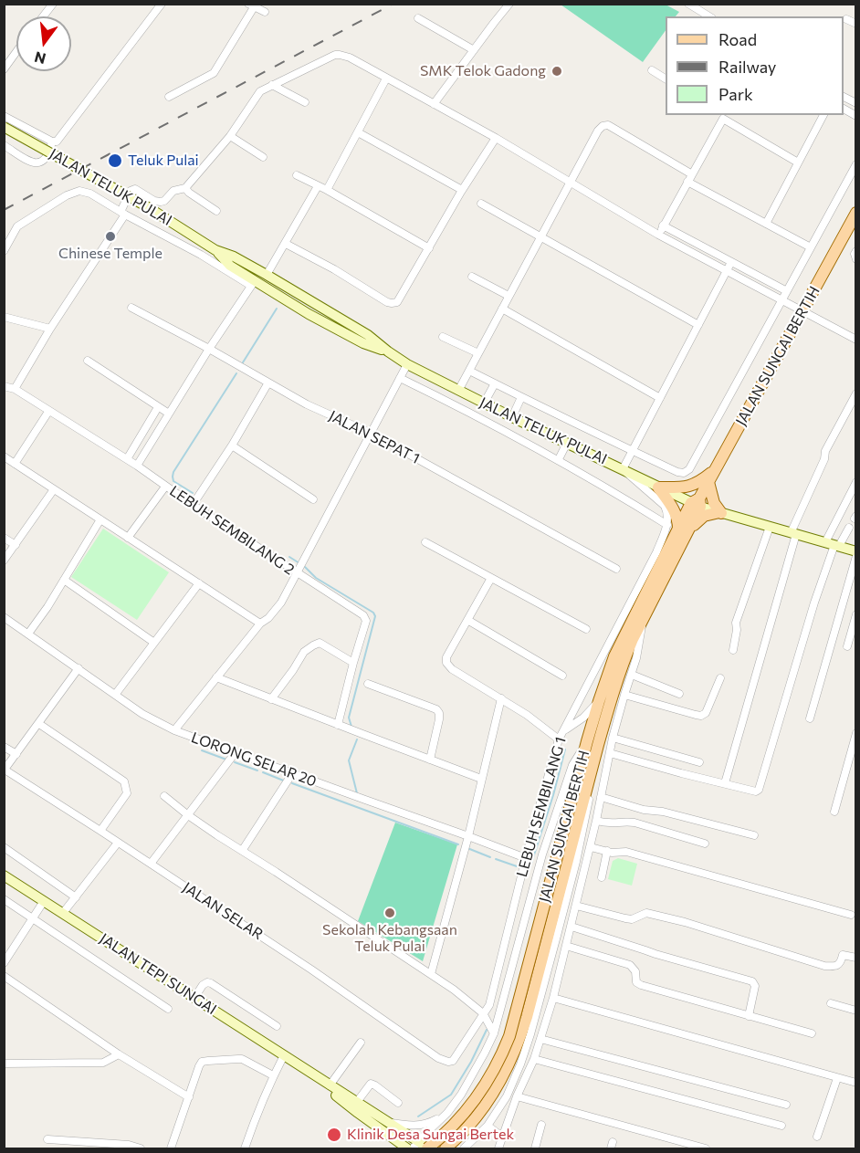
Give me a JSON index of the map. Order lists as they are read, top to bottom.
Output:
{
  "streets": {
    "main road": ["JALAN TELUK PULAI", "JALAN SUNGAI BERTIH", "JALAN TEPI SUNGAI"],
    "street": [
      "JALAN SEPAT 1",
      "LEBUH SEMBILANG 2",
      "LORONG SELAR 20",
      "LEBUH SEMBILANG 1",
      "JALAN SELAR"
    ]
  },
  "crossings": [
    ["JALAN TELUK PULAI", "JALAN SUNGAI BERTIH"],
    ["JALAN SUNGAI BERTIH", "LEBUH SEMBILANG 1"],
    ["JALAN SUNGAI BERTIH", "JALAN TEPI SUNGAI"],
    ["LORONG SELAR 20", "LEBUH SEMBILANG 1"],
    ["LEBUH SEMBILANG 1", "JALAN SELAR"]
  ],
  "places": [
    "SMK Telok Gadong",
    "Teluk Pulai",
    "Chinese Temple",
    "Sekolah Kebangsaan Teluk Pulai",
    "Klinik Desa Sungai Bertek"
  ],
  "legend": ["Road", "Railway", "Park"],
  "north": "bottom"
}
